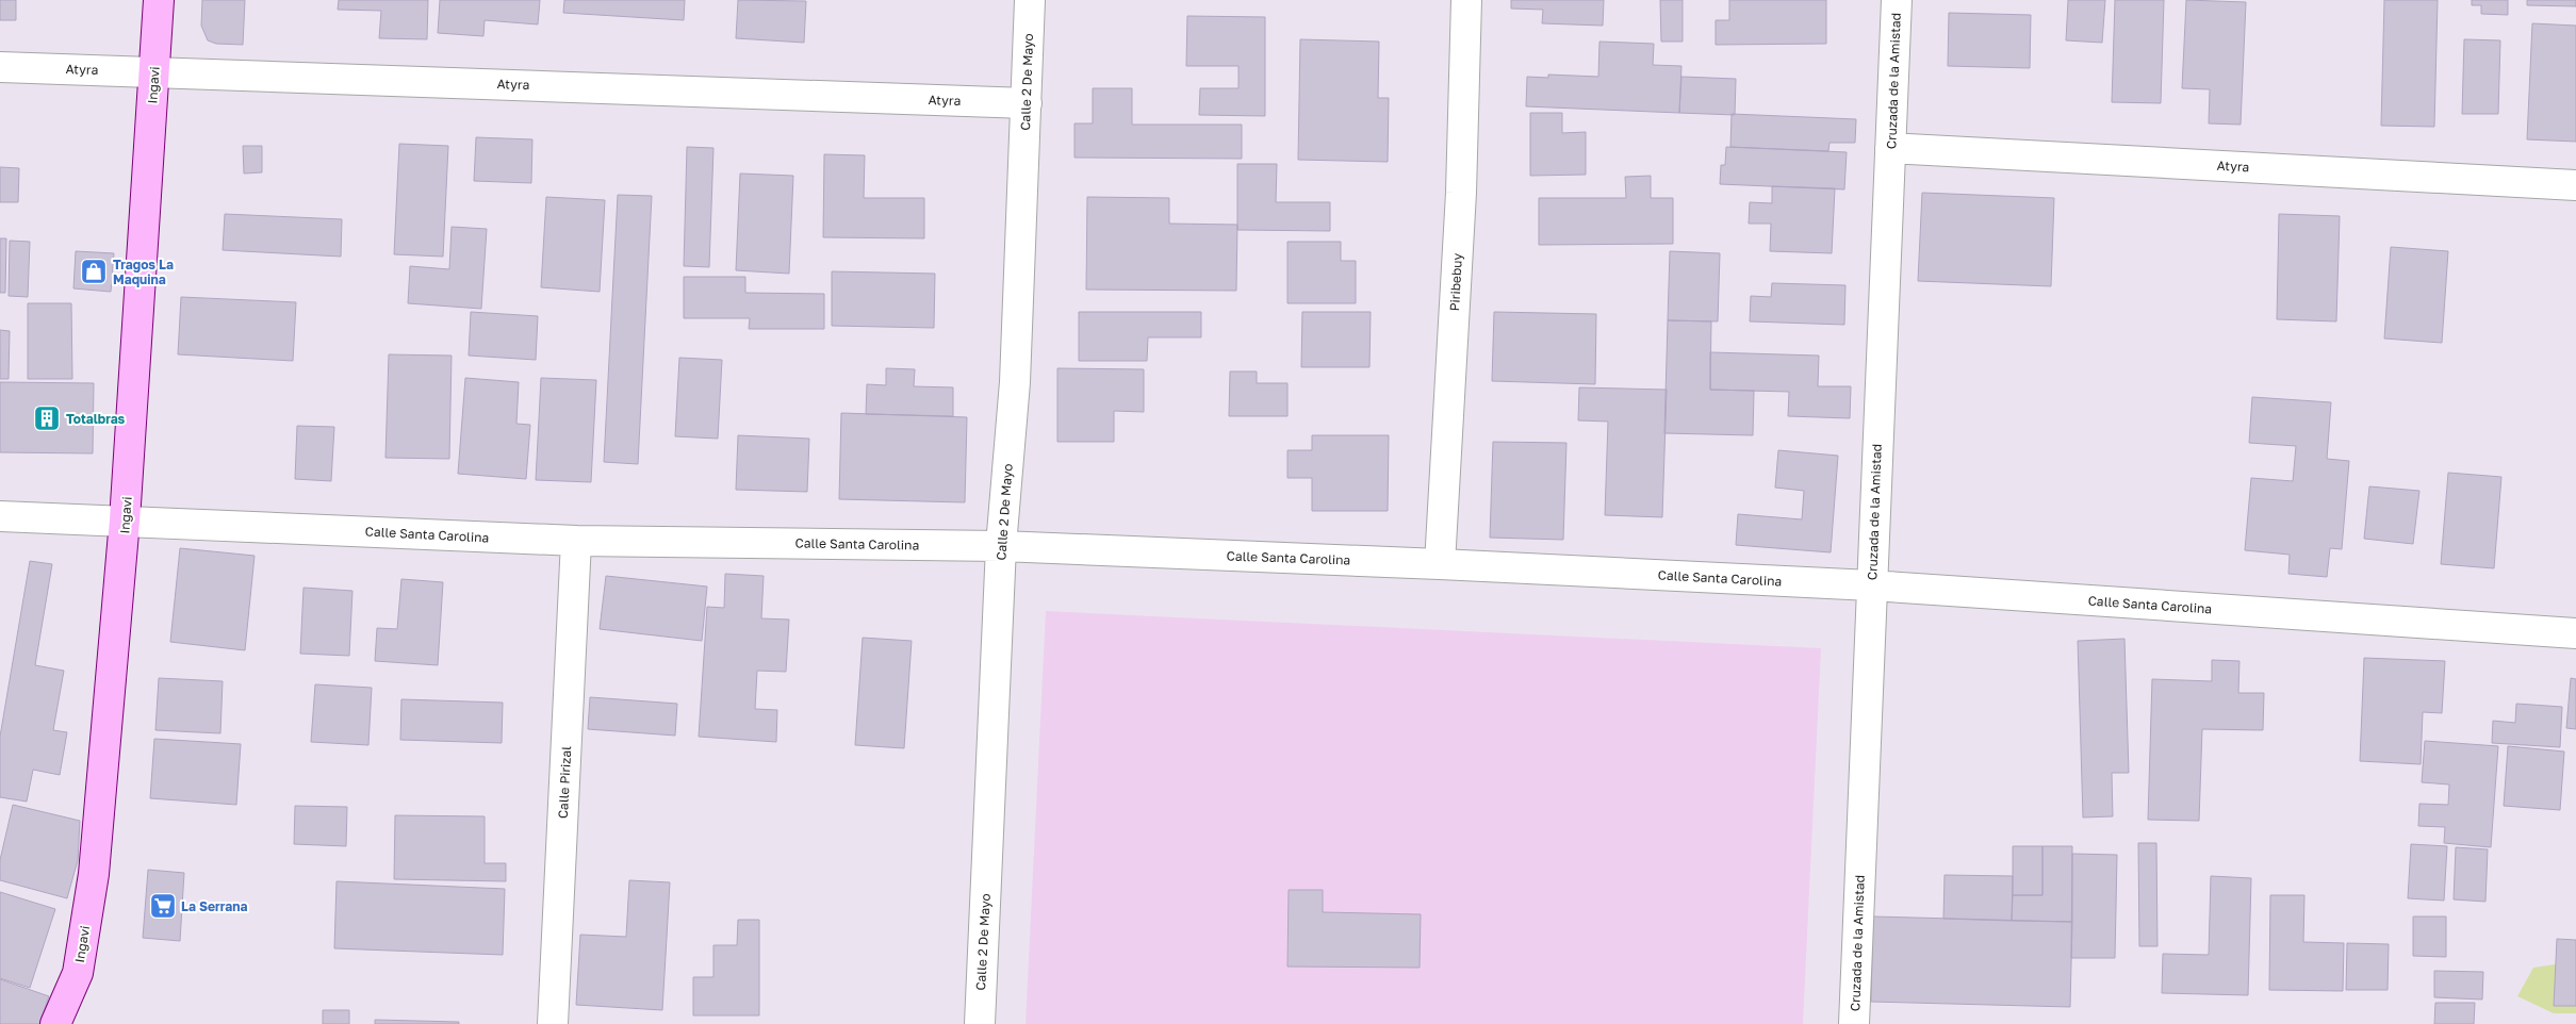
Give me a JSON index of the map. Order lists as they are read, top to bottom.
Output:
{
  "streets": {
    "main road": ["Ingavi"],
    "street": [
      "Atyra",
      "Cruzada de la Amistad",
      "Calle 2 De Mayo",
      "Piribebuy",
      "Calle Santa Carolina",
      "Calle Pirizal"
    ]
  },
  "crossings": [
    ["Atyra", "Cruzada de la Amistad"],
    ["Atyra", "Calle 2 De Mayo"],
    ["Atyra", "Ingavi"],
    ["Cruzada de la Amistad", "Calle Santa Carolina"],
    ["Calle 2 De Mayo", "Calle Santa Carolina"],
    ["Ingavi", "Calle Santa Carolina"],
    ["Piribebuy", "Calle Santa Carolina"],
    ["Calle Santa Carolina", "Calle Pirizal"]
  ],
  "places": {
    "shop": ["Tragos La Maquina"],
    "building": ["Totalbras"],
    "supermarket": ["La Serrana"]
  }
}
